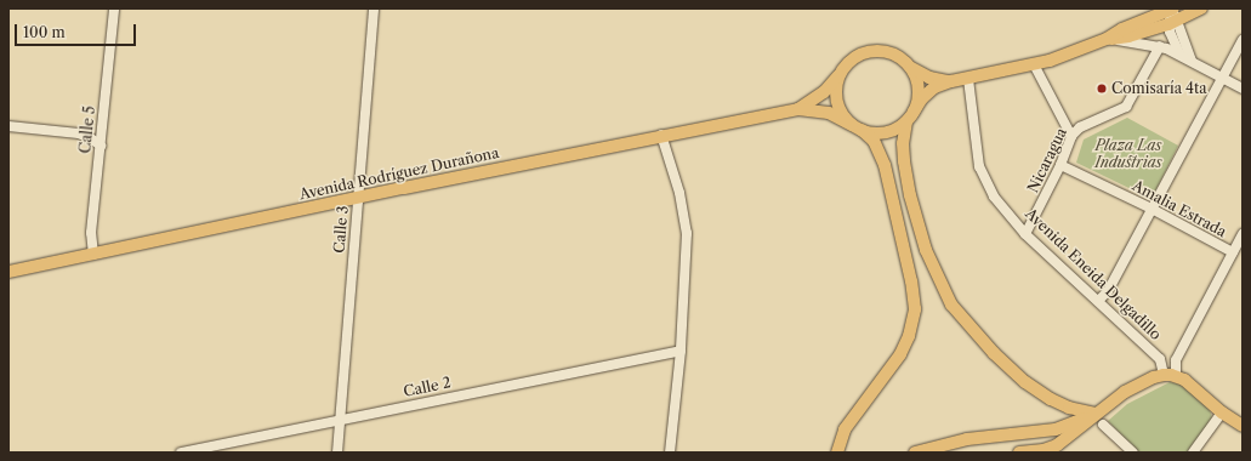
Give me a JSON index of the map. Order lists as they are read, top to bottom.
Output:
{
  "streets": {
    "main road": ["Avenida Rodríguez Durañona"],
    "street": [
      "Calle 5",
      "Nicaragua",
      "Amalia Estrada",
      "Calle 3",
      "Avenida Eneida Delgadillo",
      "Calle 2"
    ]
  },
  "crossings": [
    ["Calle 5", "Avenida Rodríguez Durañona"],
    ["Nicaragua", "Amalia Estrada"],
    ["Nicaragua", "Avenida Eneida Delgadillo"],
    ["Avenida Rodríguez Durañona", "Calle 3"],
    ["Calle 3", "Calle 2"]
  ],
  "parks": ["Plaza Las Industrias"],
  "places": ["Comisaría 4ta"],
  "scale_bar": "100 m"
}
